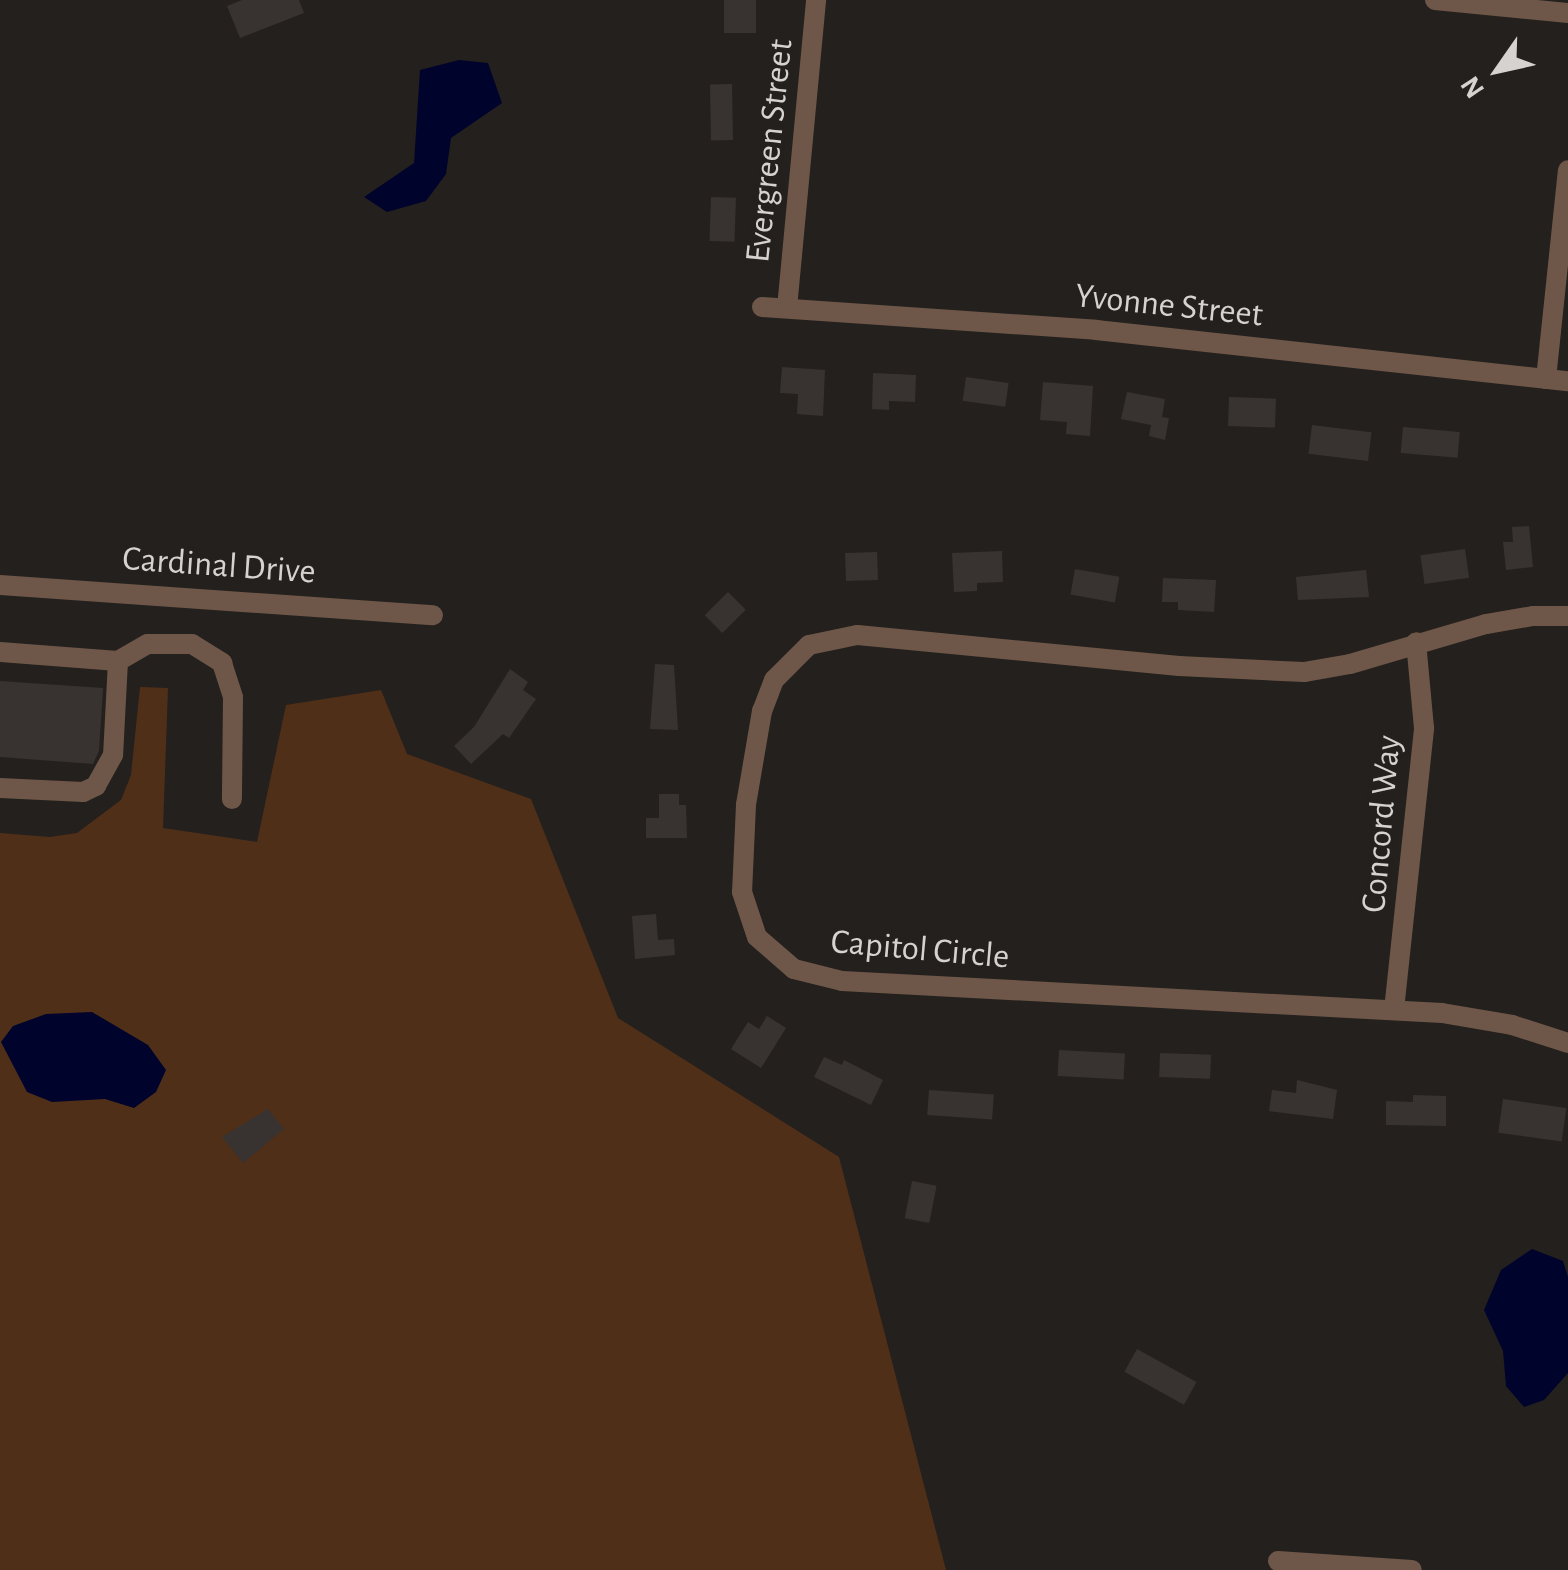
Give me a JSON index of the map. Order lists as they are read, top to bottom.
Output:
{
  "streets": {
    "street": [
      "Evergreen Street",
      "Yvonne Street",
      "Cardinal Drive",
      "Concord Way",
      "Capitol Circle"
    ]
  },
  "crossings": [
    ["Evergreen Street", "Yvonne Street"],
    ["Concord Way", "Capitol Circle"]
  ],
  "north": "bottom left"
}
